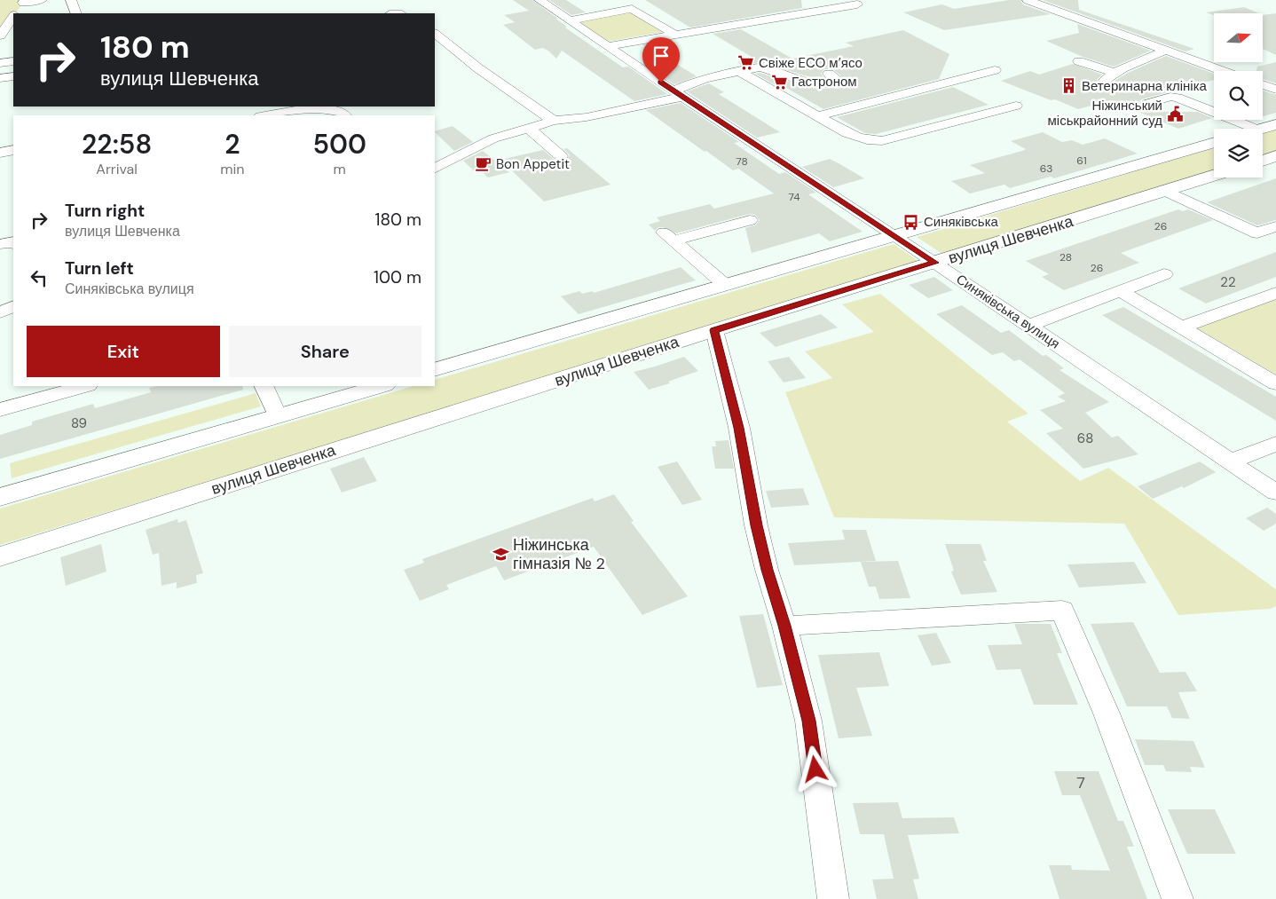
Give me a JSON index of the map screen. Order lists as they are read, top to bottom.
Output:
{
  "streets": {
    "main road": ["вулиця Шевченка"],
    "street": ["Синяківська вулиця"]
  },
  "crossings": [
    ["вулиця Шевченка", "Синяківська вулиця"]
  ],
  "places": {
    "supermarket": ["Свіже ECO м’ясо", "Гастроном"],
    "building": ["Ветеринарна клініка"],
    "public building": ["Ніжинський міськрайонний суд"],
    "cafe": ["Bon Appetit"],
    "bus stop": ["Синяківська"],
    "school or university": ["Ніжинська гімназія № 2"]
  },
  "house_numbers": [
    "61",
    "78",
    "63",
    "74",
    "26",
    "28",
    "26",
    "22",
    "89",
    "68",
    "7"
  ],
  "north": "right",
  "page": {
    "turn": ["180 m", "вулиця Шевченка"],
    "eta": [
      "22:58",
      "Arrival",
      "2",
      "min",
      "500",
      "m"
    ],
    "list": [
      {
        "name": "Turn right",
        "note": "вулиця Шевченка",
        "value": "180 m"
      },
      {
        "name": "Turn left",
        "note": "Синяківська вулиця",
        "value": "100 m"
      }
    ],
    "buttons": ["Exit", "Share"]
  }
}
